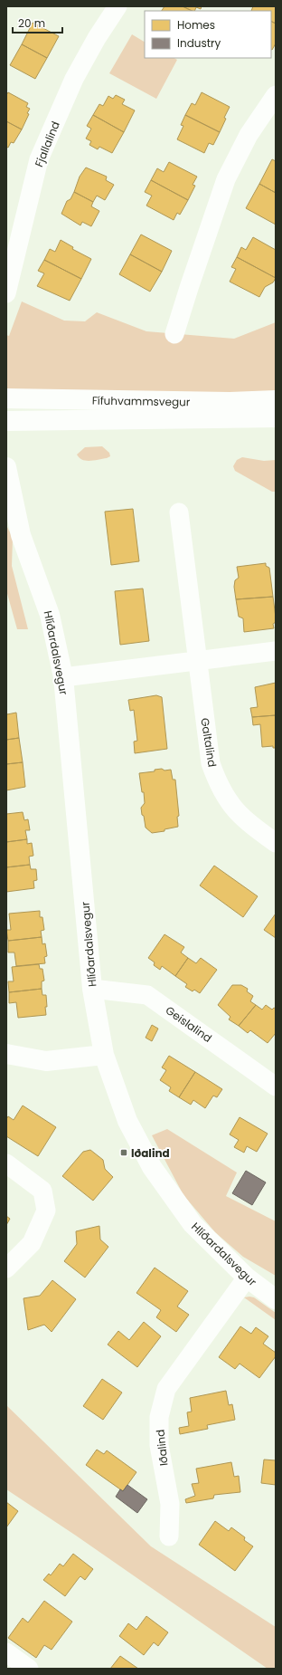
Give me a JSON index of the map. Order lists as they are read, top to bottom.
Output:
{
  "streets": {
    "street": [
      "Fjallalind",
      "Fífuhvammsvegur",
      "Hlíðardalsvegur",
      "Galtalind",
      "Geislalind",
      "Iðalind"
    ]
  },
  "crossings": [
    ["Hlíðardalsvegur", "Geislalind"],
    ["Hlíðardalsvegur", "Iðalind"]
  ],
  "places": {
    "transit": ["Iðalind"]
  },
  "legend": ["Homes", "Industry"],
  "scale_bar": "20 m"
}
